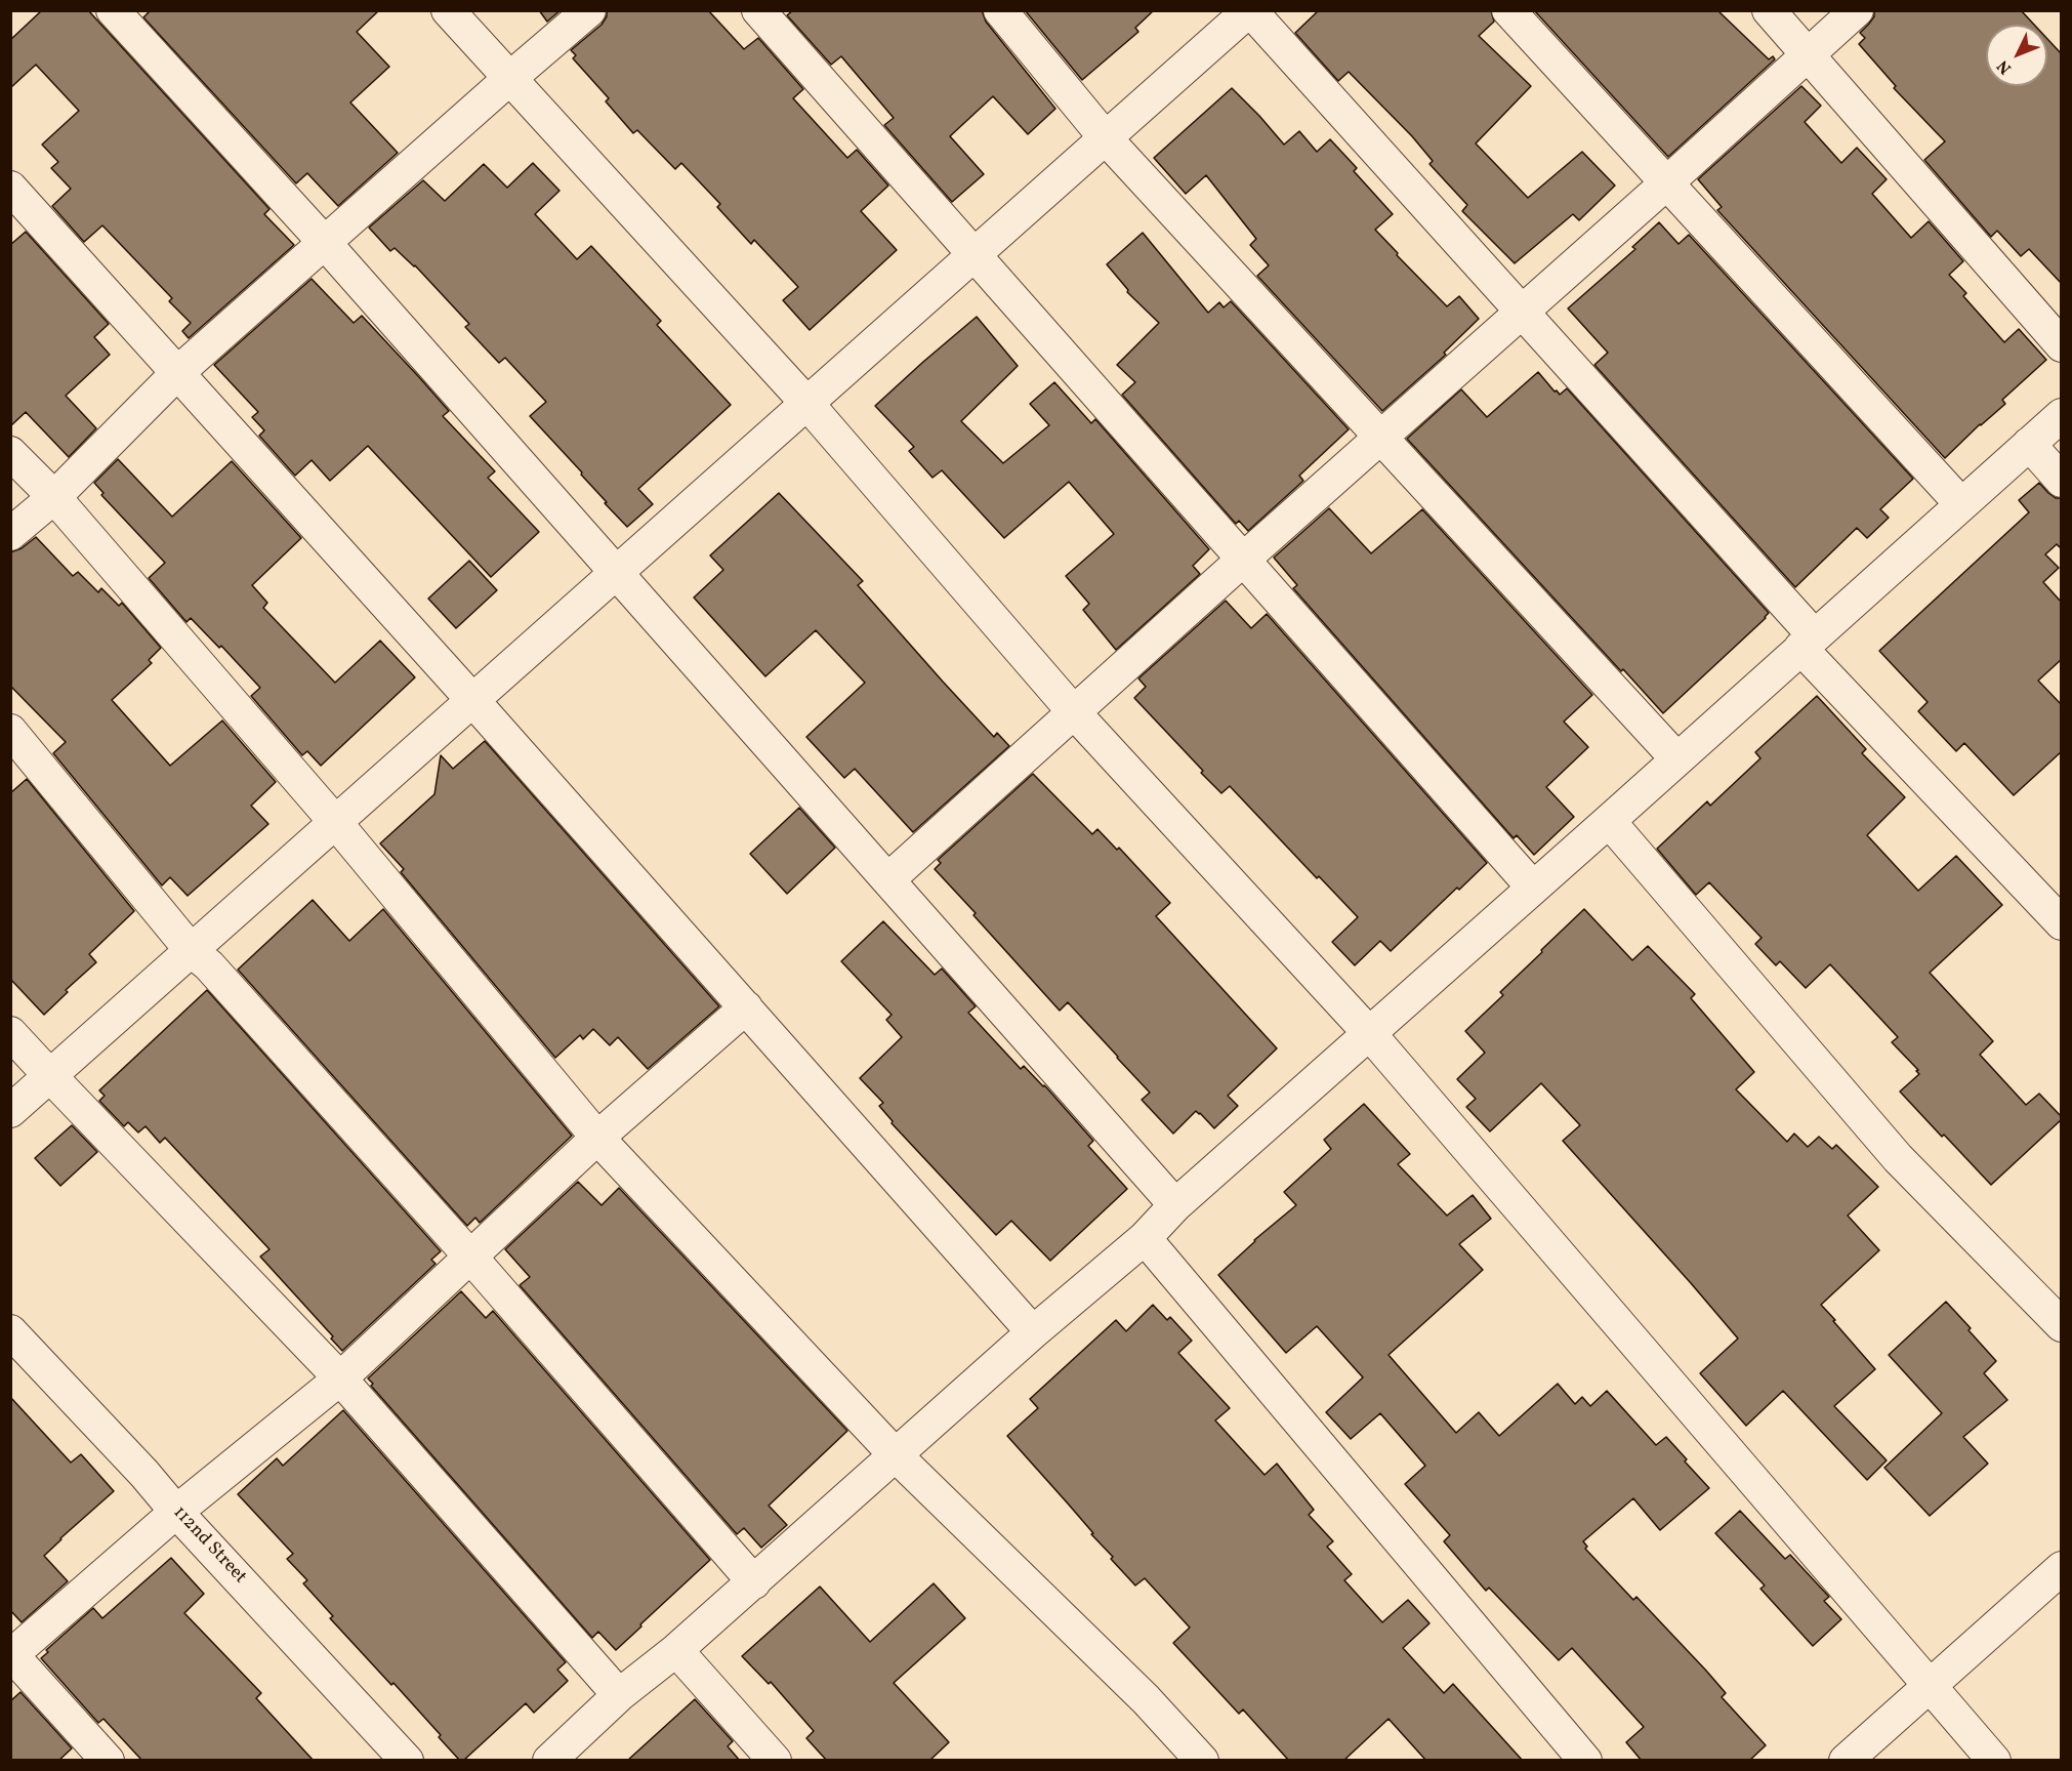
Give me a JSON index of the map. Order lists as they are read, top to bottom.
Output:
{
  "streets": {
    "street": ["112nd Street"]
  },
  "north": "bottom left"
}
